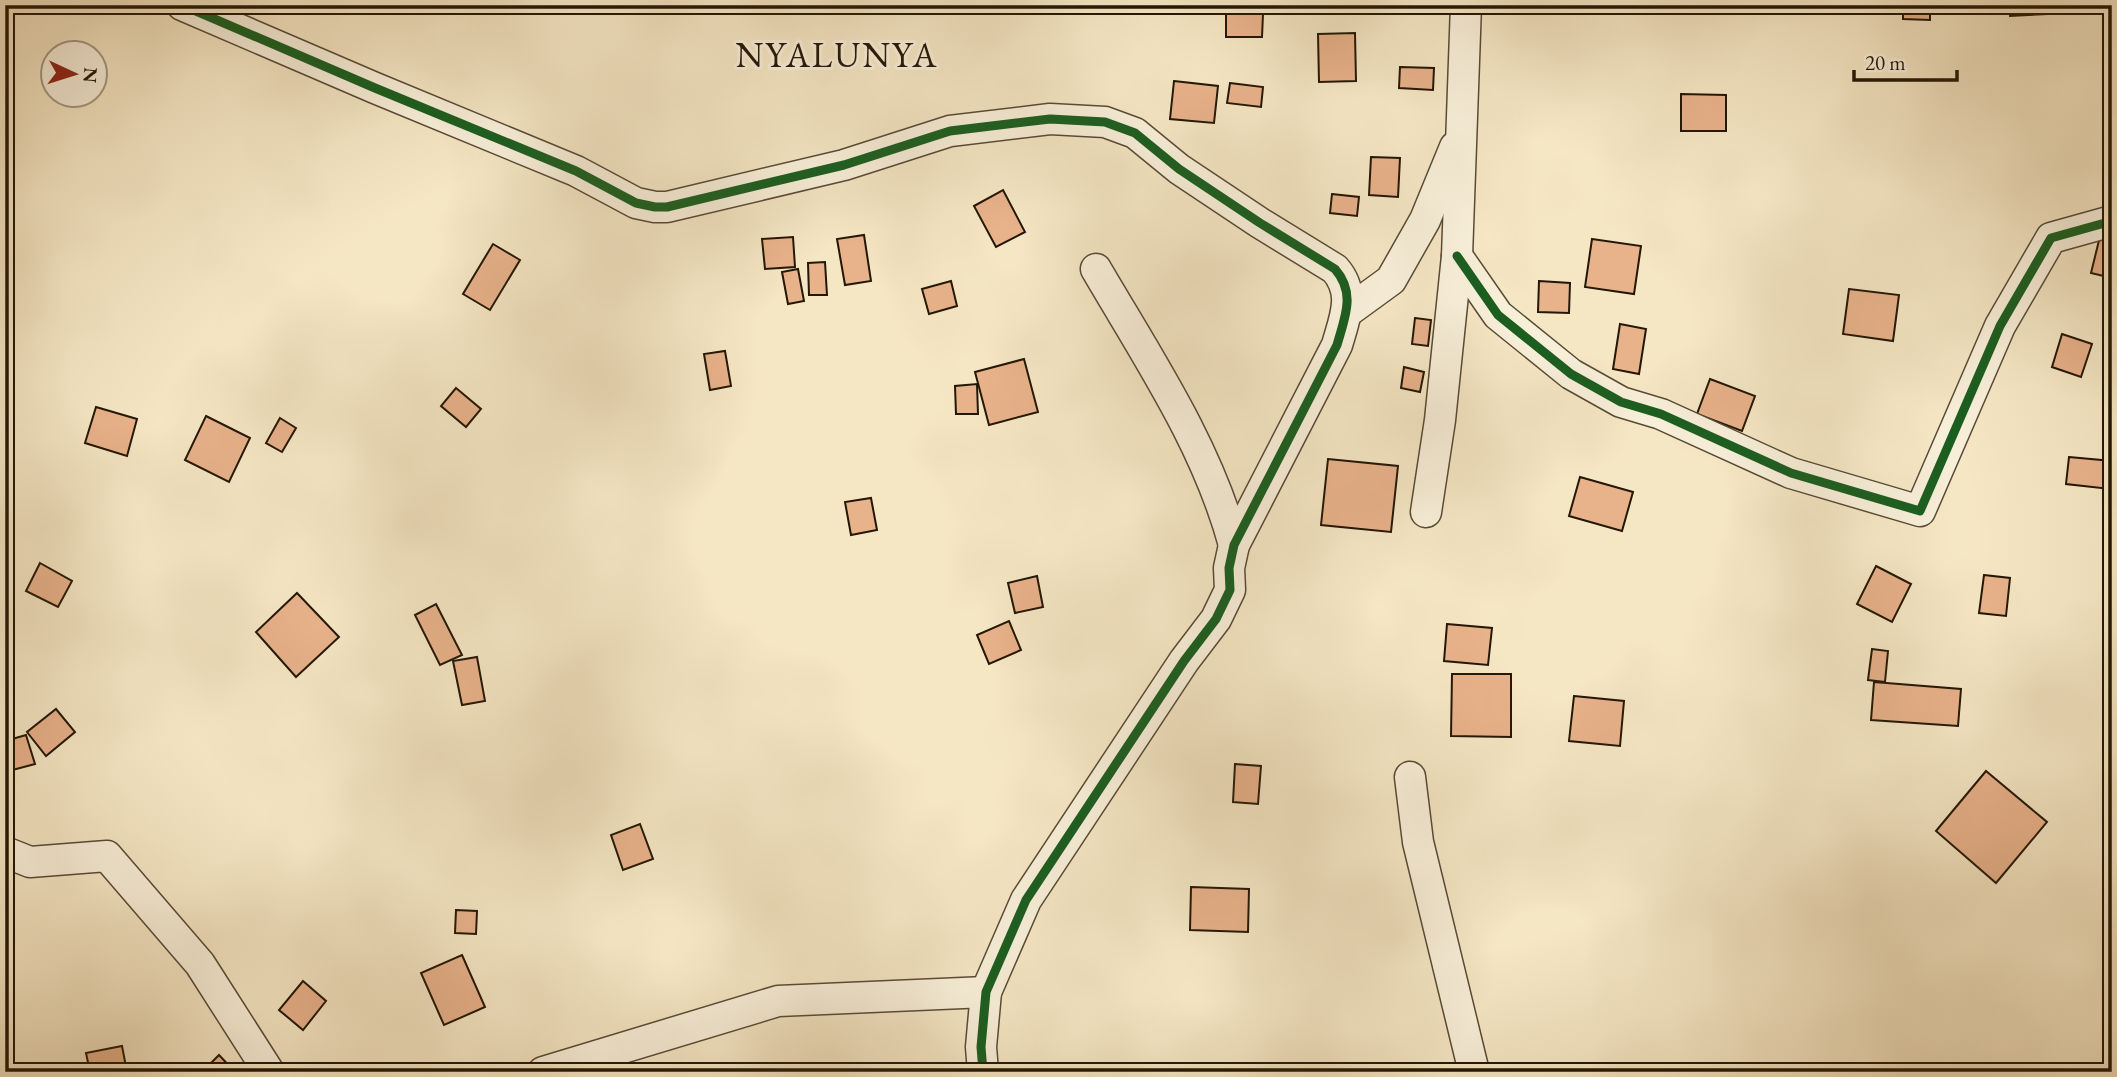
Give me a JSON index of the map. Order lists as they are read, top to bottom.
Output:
{
  "districts": ["NYALUNYA"],
  "scale_bar": "20 m",
  "north": "right"
}
